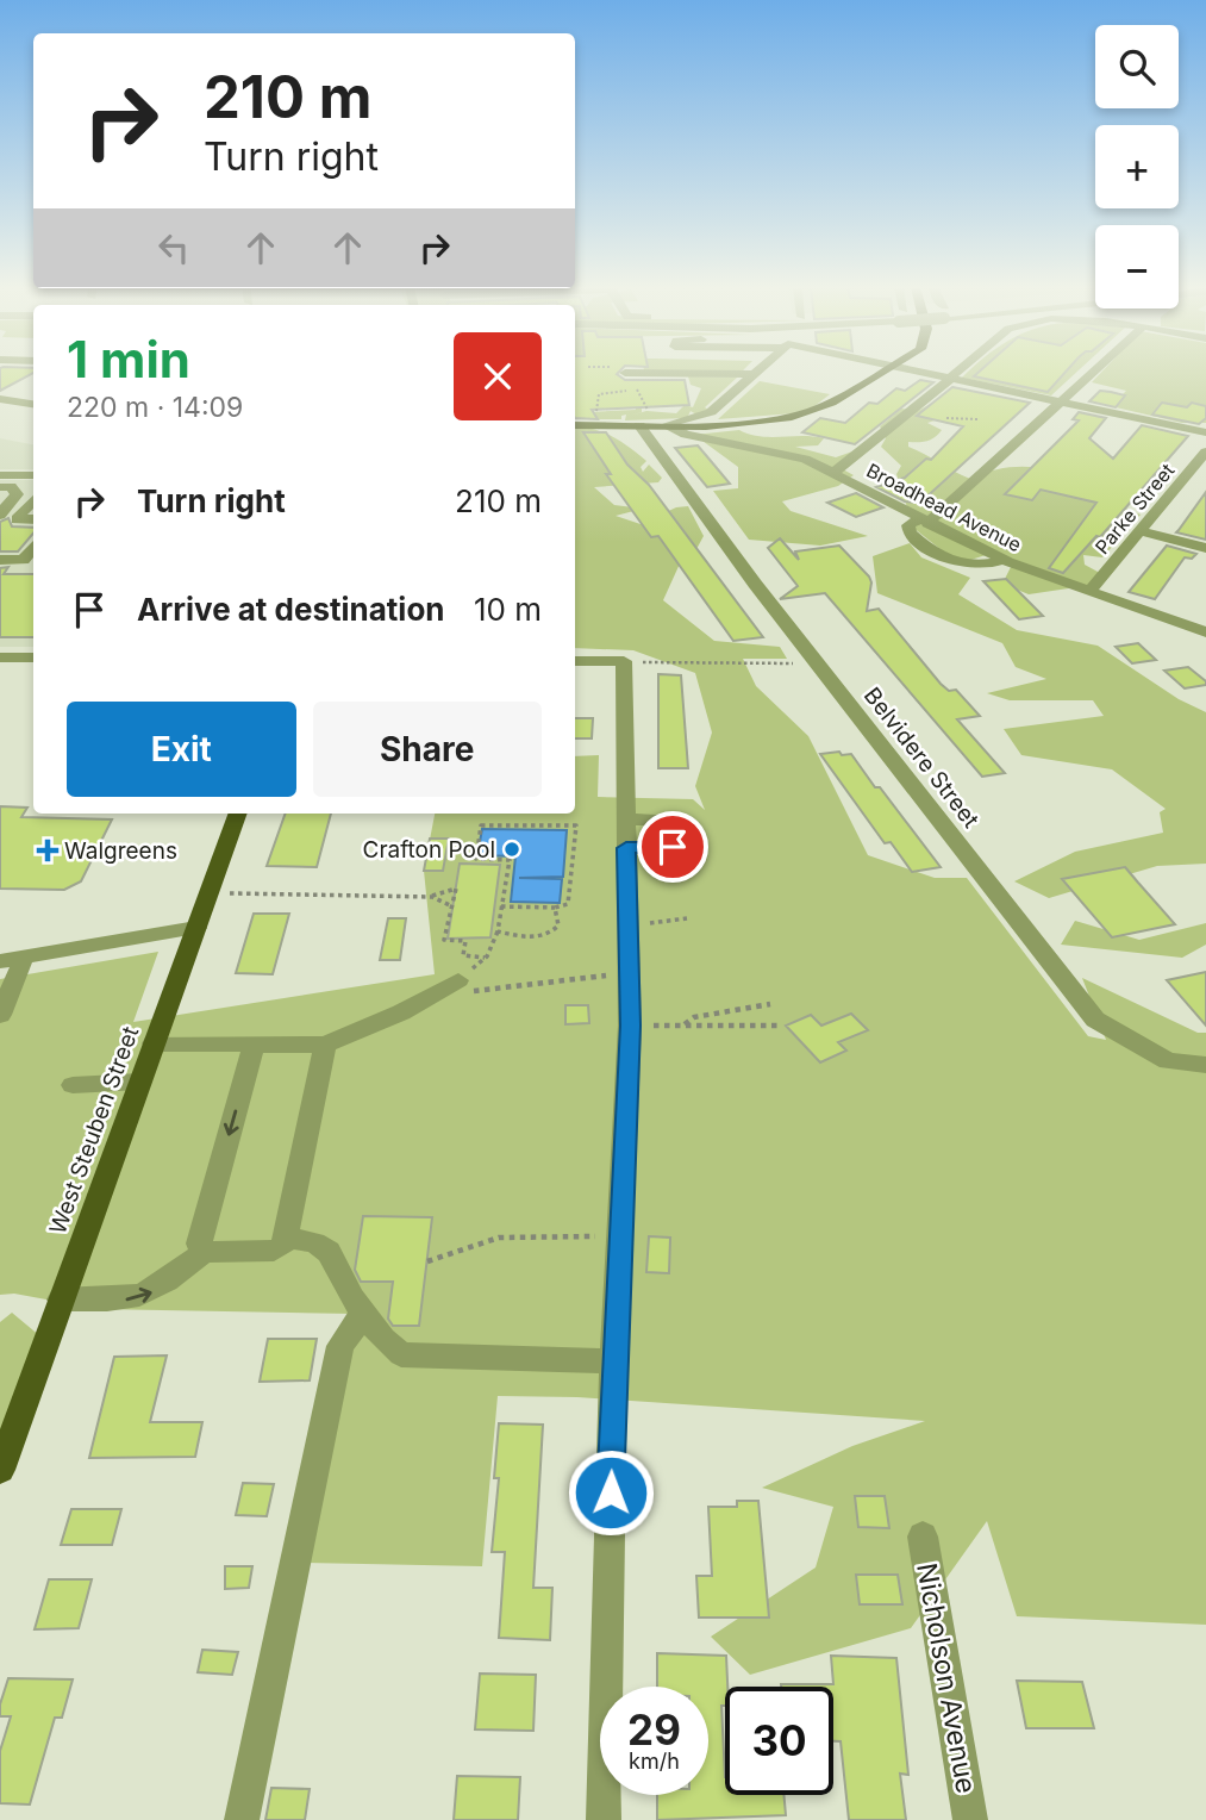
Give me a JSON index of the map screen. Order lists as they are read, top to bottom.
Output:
{
  "streets": {
    "main road": ["West Steuben Street"],
    "street": [
      "Broadhead Avenue",
      "Parke Street",
      "Belvidere Street",
      "Nicholson Avenue"
    ]
  },
  "crossings": [
    ["Broadhead Avenue", "Parke Street"]
  ],
  "places": {
    "other": ["Crafton Pool"],
    "health": ["Walgreens"]
  },
  "page": {
    "map_buttons": ["+", "−"],
    "turn": ["210 m", "Turn right"],
    "heading": ["1 min", "220 m · 14:09"],
    "list": [
      {
        "name": "Turn right",
        "value": "210 m"
      },
      {
        "name": "Arrive at destination",
        "value": "10 m"
      }
    ],
    "buttons": ["Exit", "Share"],
    "speed": "29 km/h",
    "limit": "30"
  }
}
